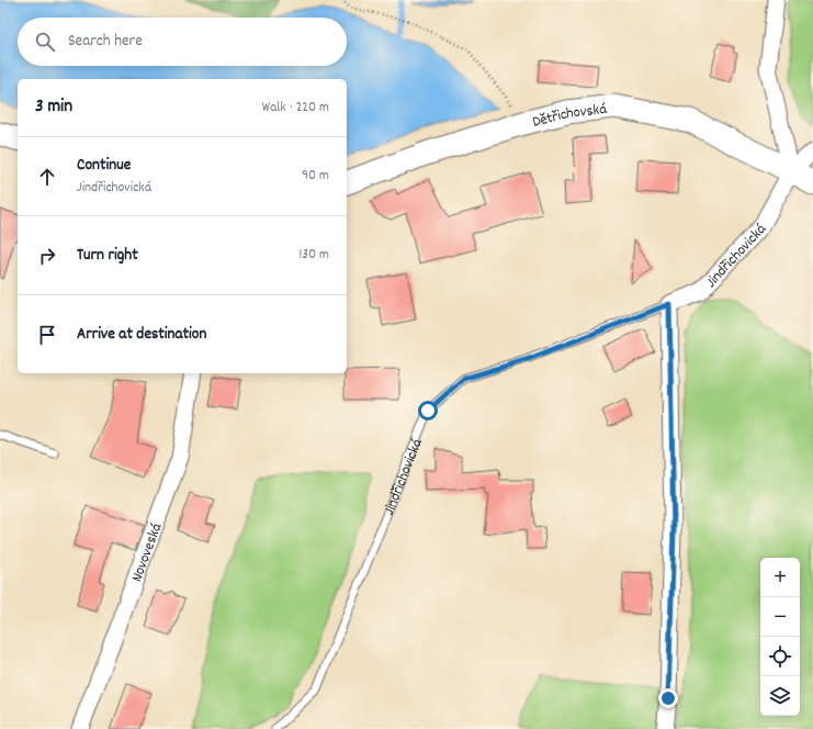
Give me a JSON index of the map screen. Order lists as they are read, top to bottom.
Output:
{
  "streets": {
    "street": ["Dětřichovská", "Jindřichovická", "Novoveská"]
  },
  "crossings": [
    ["Dětřichovská", "Jindřichovická"]
  ],
  "page": {
    "search": "Search here",
    "heading": ["3 min", "Walk · 220 m"],
    "list": [
      ["Continue", "Jindřichovická", "90 m"],
      ["Turn right", "130 m"],
      "Arrive at destination"
    ],
    "map_buttons": ["+", "−"]
  }
}
